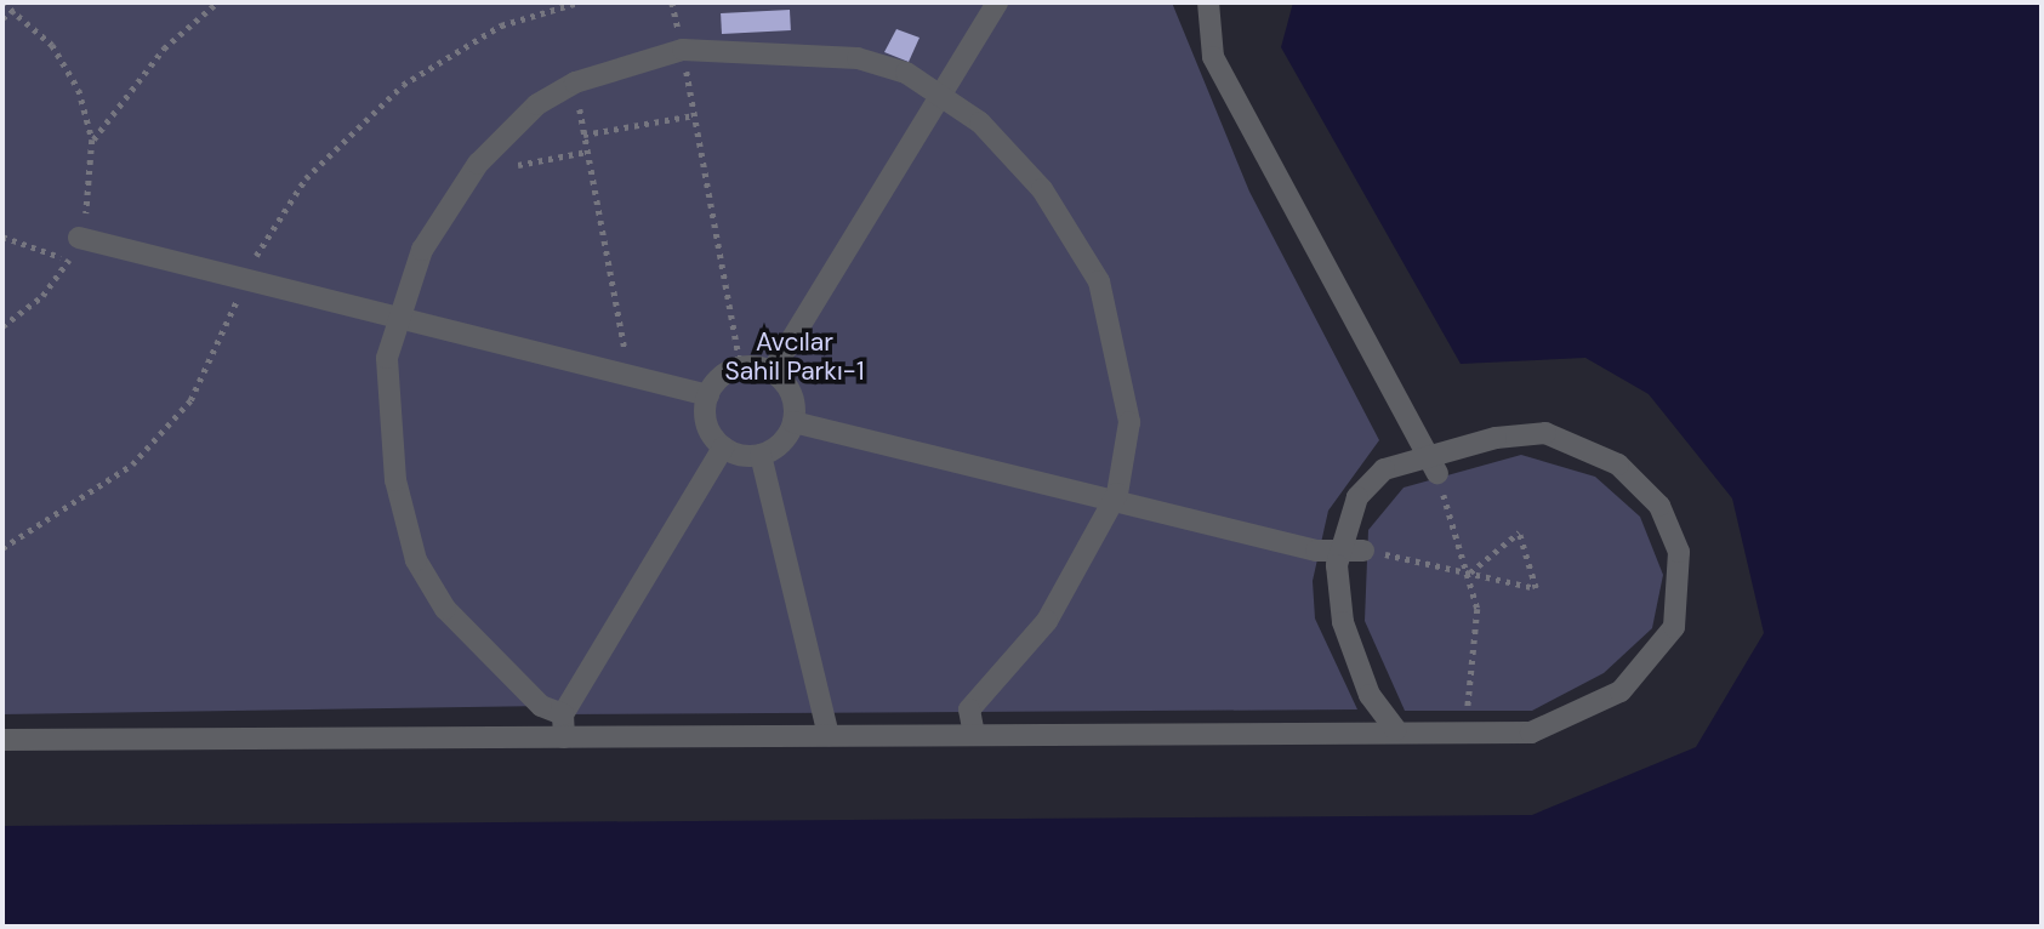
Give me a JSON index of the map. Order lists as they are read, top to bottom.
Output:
{
  "parks": ["Avcılar Sahil Parkı-1"]
}
